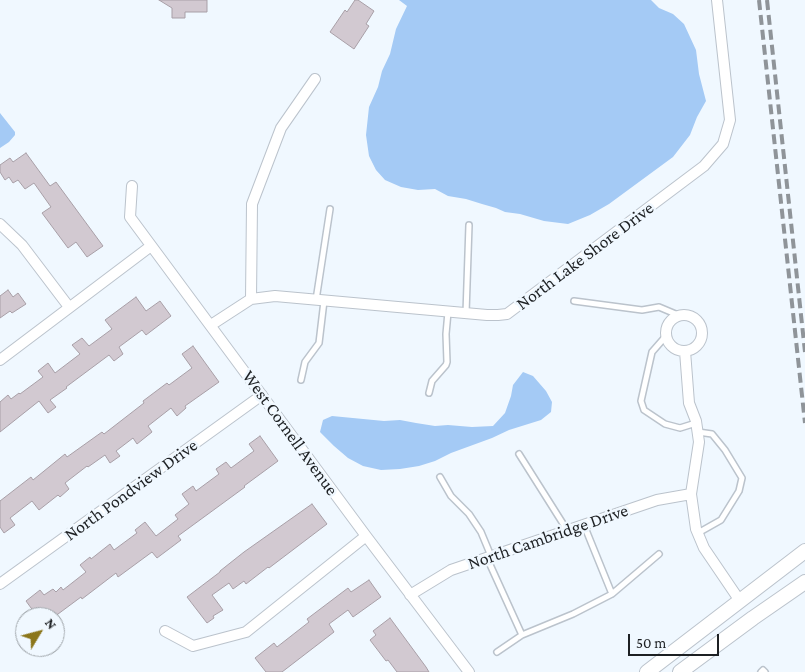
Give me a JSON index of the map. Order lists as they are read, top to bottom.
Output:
{
  "streets": {
    "street": [
      "North Lake Shore Drive",
      "West Cornell Avenue",
      "North Pondview Drive",
      "North Cambridge Drive"
    ]
  },
  "crossings": [
    ["North Lake Shore Drive", "West Cornell Avenue"],
    ["West Cornell Avenue", "North Pondview Drive"],
    ["West Cornell Avenue", "North Cambridge Drive"]
  ],
  "scale_bar": "50 m",
  "north": "top right"
}
